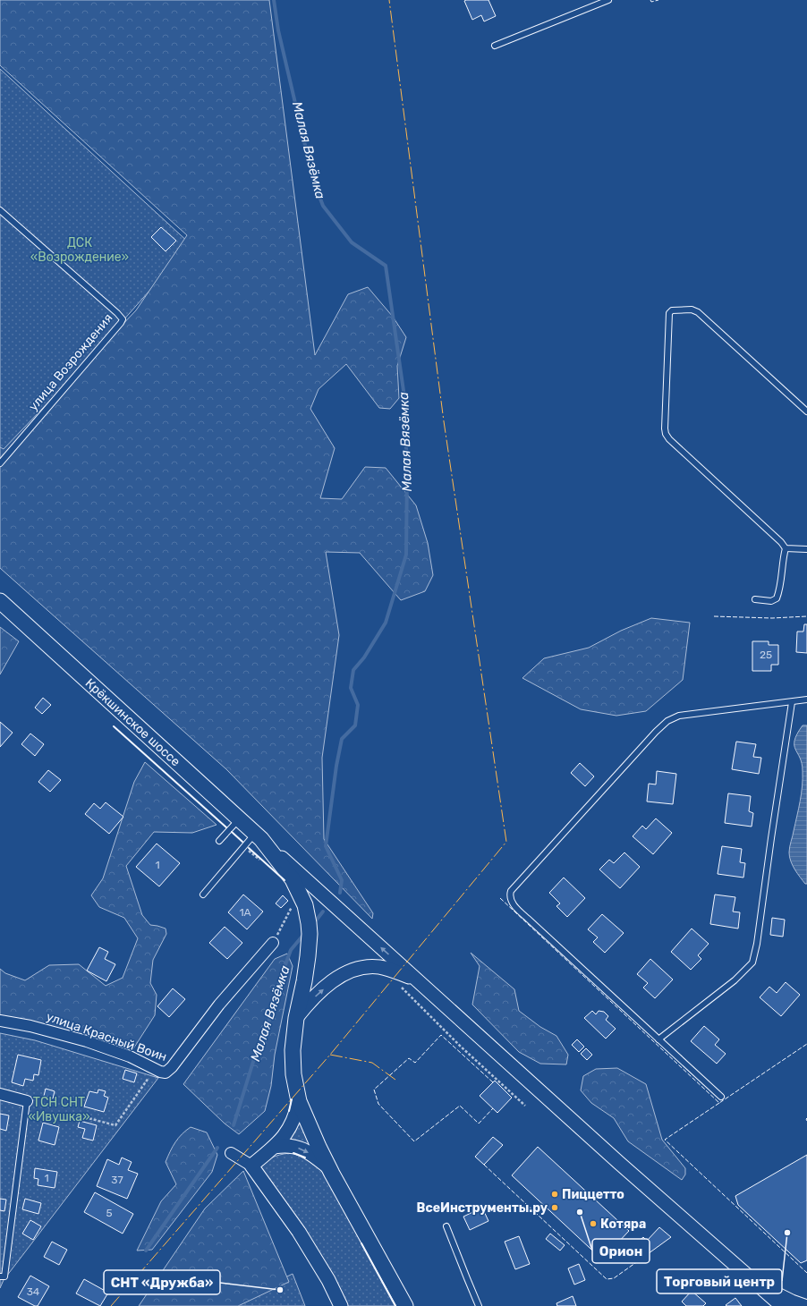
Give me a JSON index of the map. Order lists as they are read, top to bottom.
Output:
{
  "streets": {
    "main road": ["Крёкшинское шоссе"],
    "street": ["улица Красный Воин"],
    "lane": ["улица Возрождения"]
  },
  "water": ["Малая Вязёмка"],
  "parks": ["ДСК «Возрождение»", "ТСН СНТ «Ивушка»"],
  "places": [
    "Пиццетто",
    "ВсеИнструменты.ру",
    "Орион",
    "Котяра",
    "Торговый центр",
    "СНТ «Дружба»"
  ],
  "house_numbers": [
    "25",
    "1",
    "1А",
    "1",
    "37",
    "5",
    "34"
  ]
}
